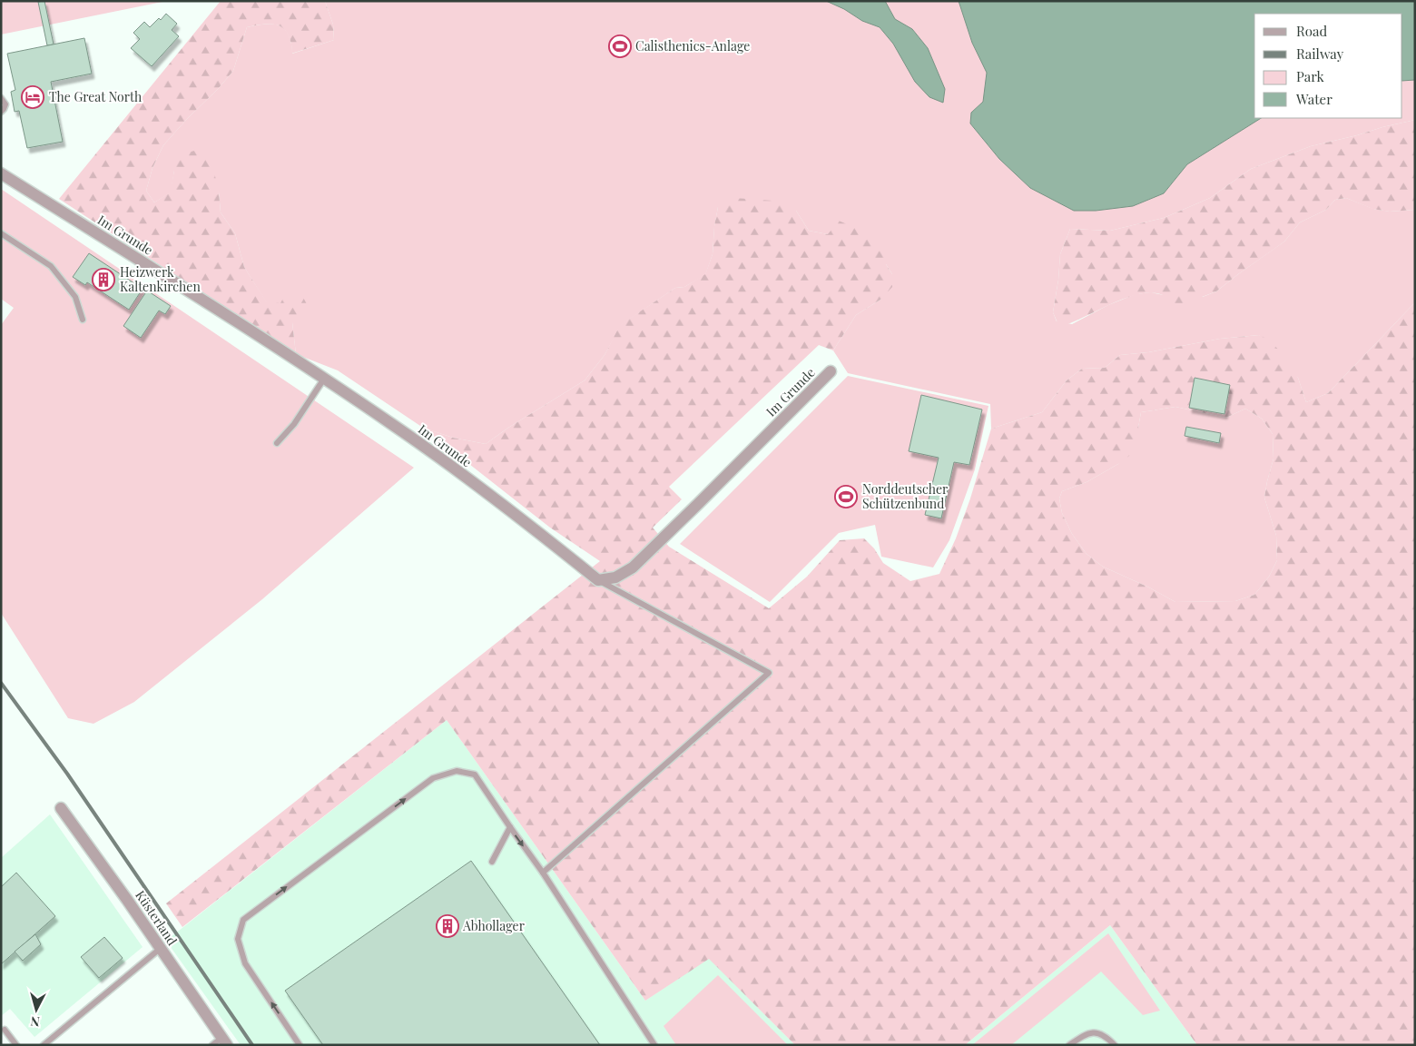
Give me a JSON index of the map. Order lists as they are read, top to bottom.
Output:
{
  "streets": {
    "street": ["Im Grunde", "Küsterland"]
  },
  "places": {
    "sports": ["Calisthenics-Anlage", "Norddeutscher Schützenbund"],
    "hotel": ["The Great North"],
    "building": ["Heizwerk Kaltenkirchen", "Abhollager"]
  },
  "legend": [
    "Road",
    "Railway",
    "Park",
    "Water"
  ],
  "north": "bottom"
}
